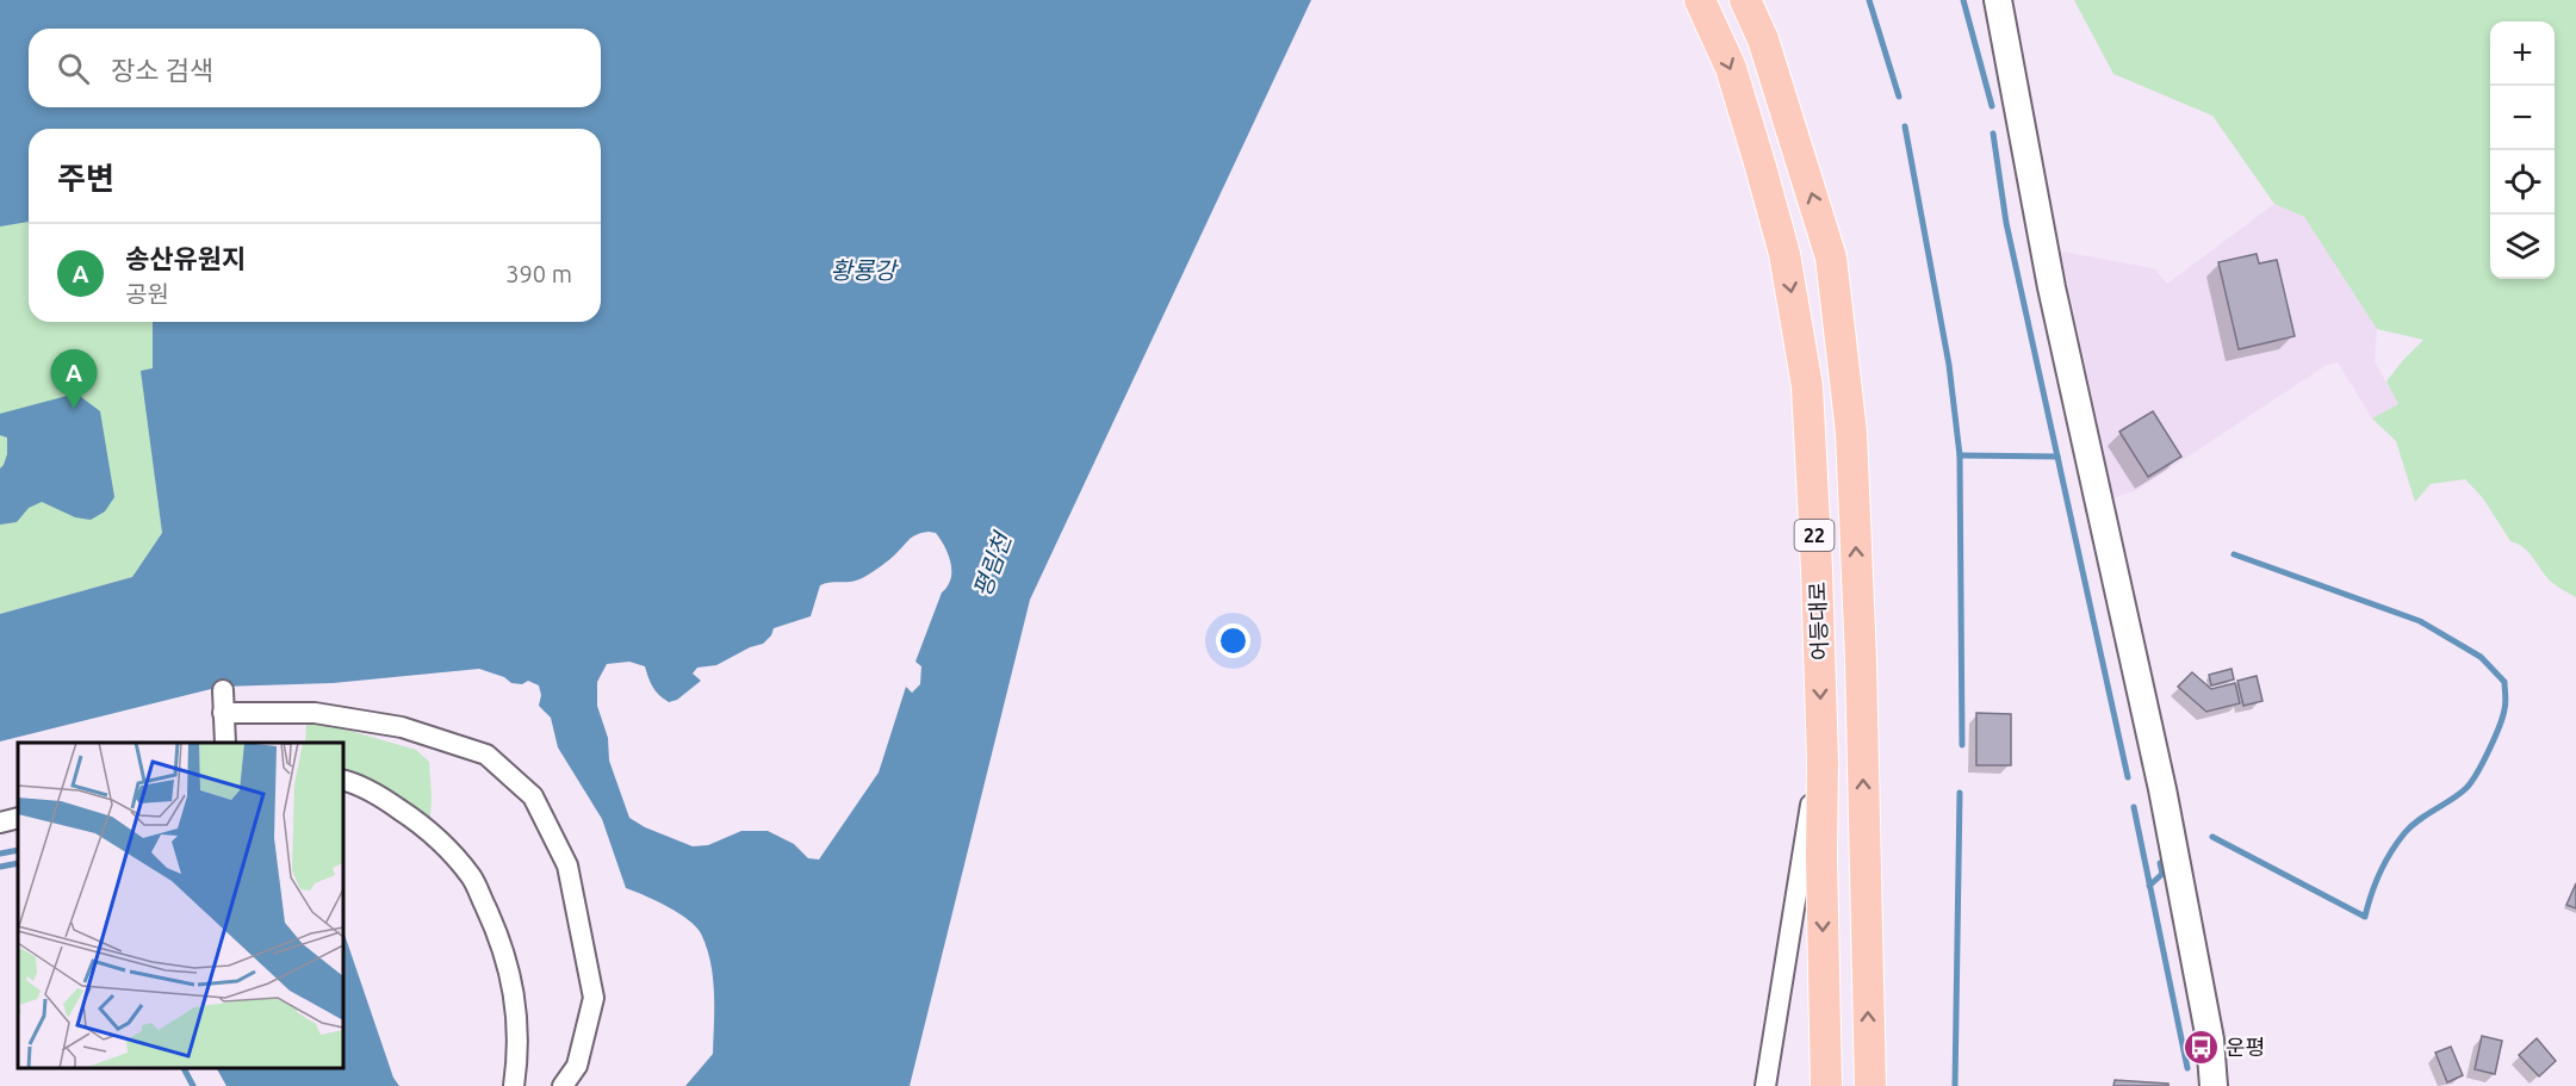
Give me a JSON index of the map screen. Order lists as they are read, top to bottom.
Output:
{
  "streets": {
    "main road": ["22", "어등대로"]
  },
  "water": ["황룡강", "평림천"],
  "places": {
    "bus stop": ["운평"]
  },
  "page": {
    "map_buttons": ["+", "−"],
    "search": "장소 검색",
    "heading": "주변",
    "list": [
      {
        "mark": "A",
        "name": "송산유원지",
        "note": "공원",
        "value": "390 m"
      }
    ],
    "pins": "A"
  }
}
